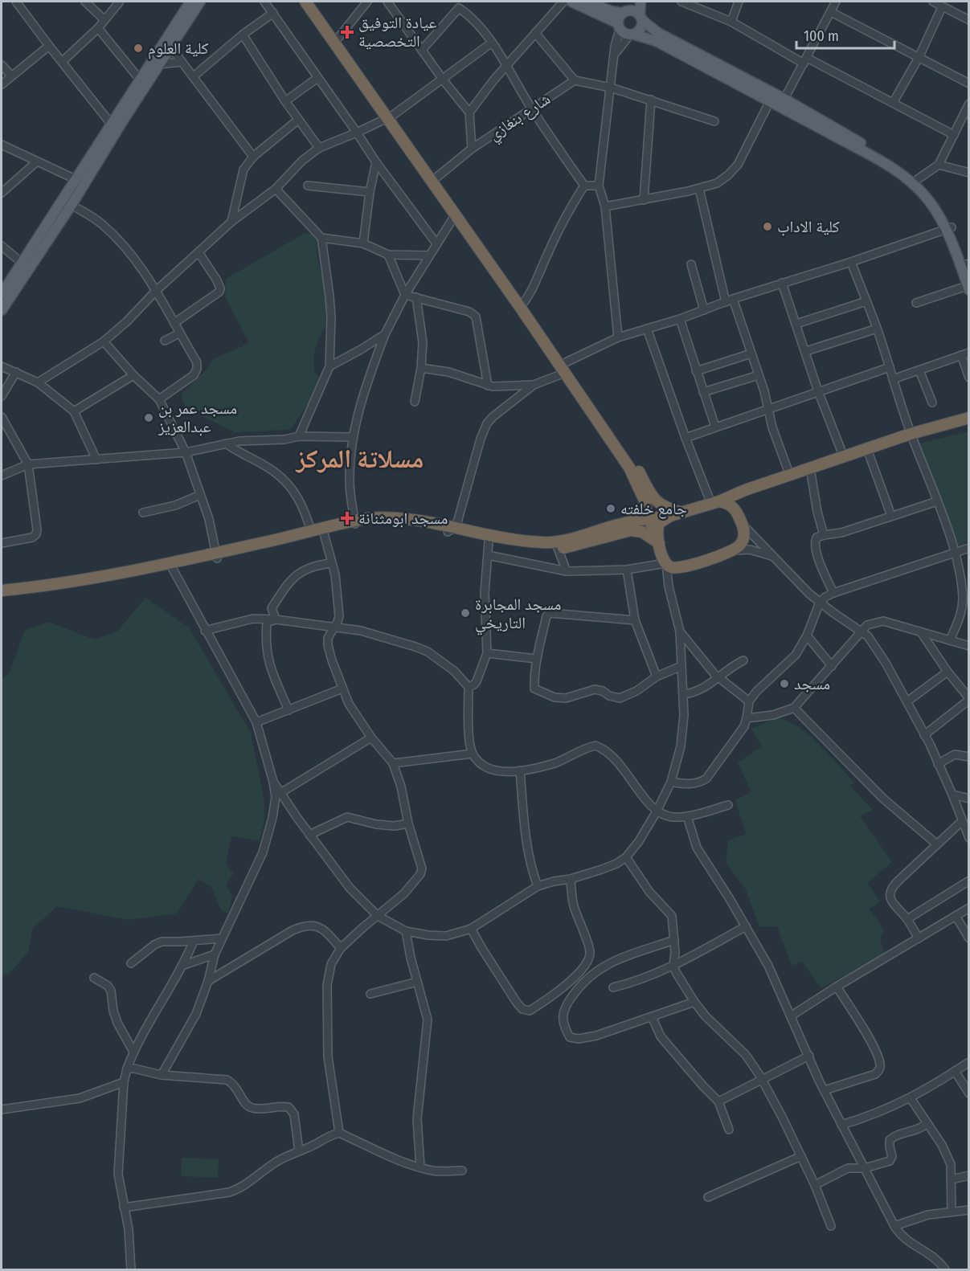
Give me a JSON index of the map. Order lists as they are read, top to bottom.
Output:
{
  "streets": {
    "street": ["شارع بنغازي"]
  },
  "districts": ["مسلاتة المركز"],
  "places": {
    "health": ["عيادة التوفيق التخصصية", "مسجد ابومثنانة"],
    "other": [
      "كلية العلوم",
      "كلية الاداب",
      "مسجد عمر بن عبدالعزيز",
      "جامع خلفته",
      "مسجد المجابرة التاريخي",
      "مسجد"
    ]
  },
  "scale_bar": "100 m"
}
